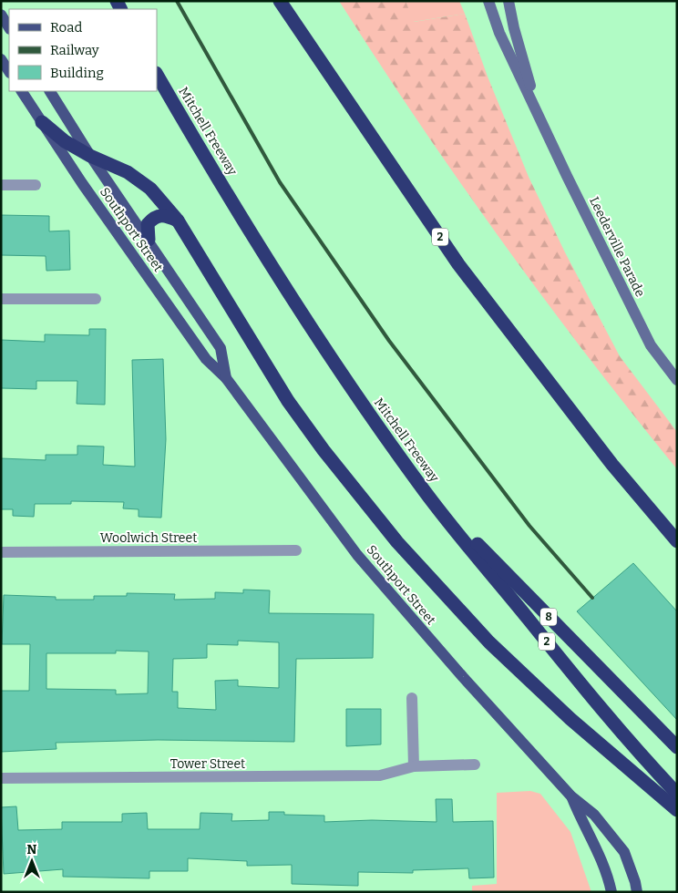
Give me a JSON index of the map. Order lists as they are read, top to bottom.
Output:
{
  "streets": {
    "highway": ["Mitchell Freeway", "2", "8"],
    "main road": ["Southport Street", "Leederville Parade"],
    "street": ["Woolwich Street", "Tower Street"]
  },
  "crossings": [
    ["Mitchell Freeway", "8"]
  ],
  "legend": ["Road", "Railway", "Building"],
  "north": "top"
}
